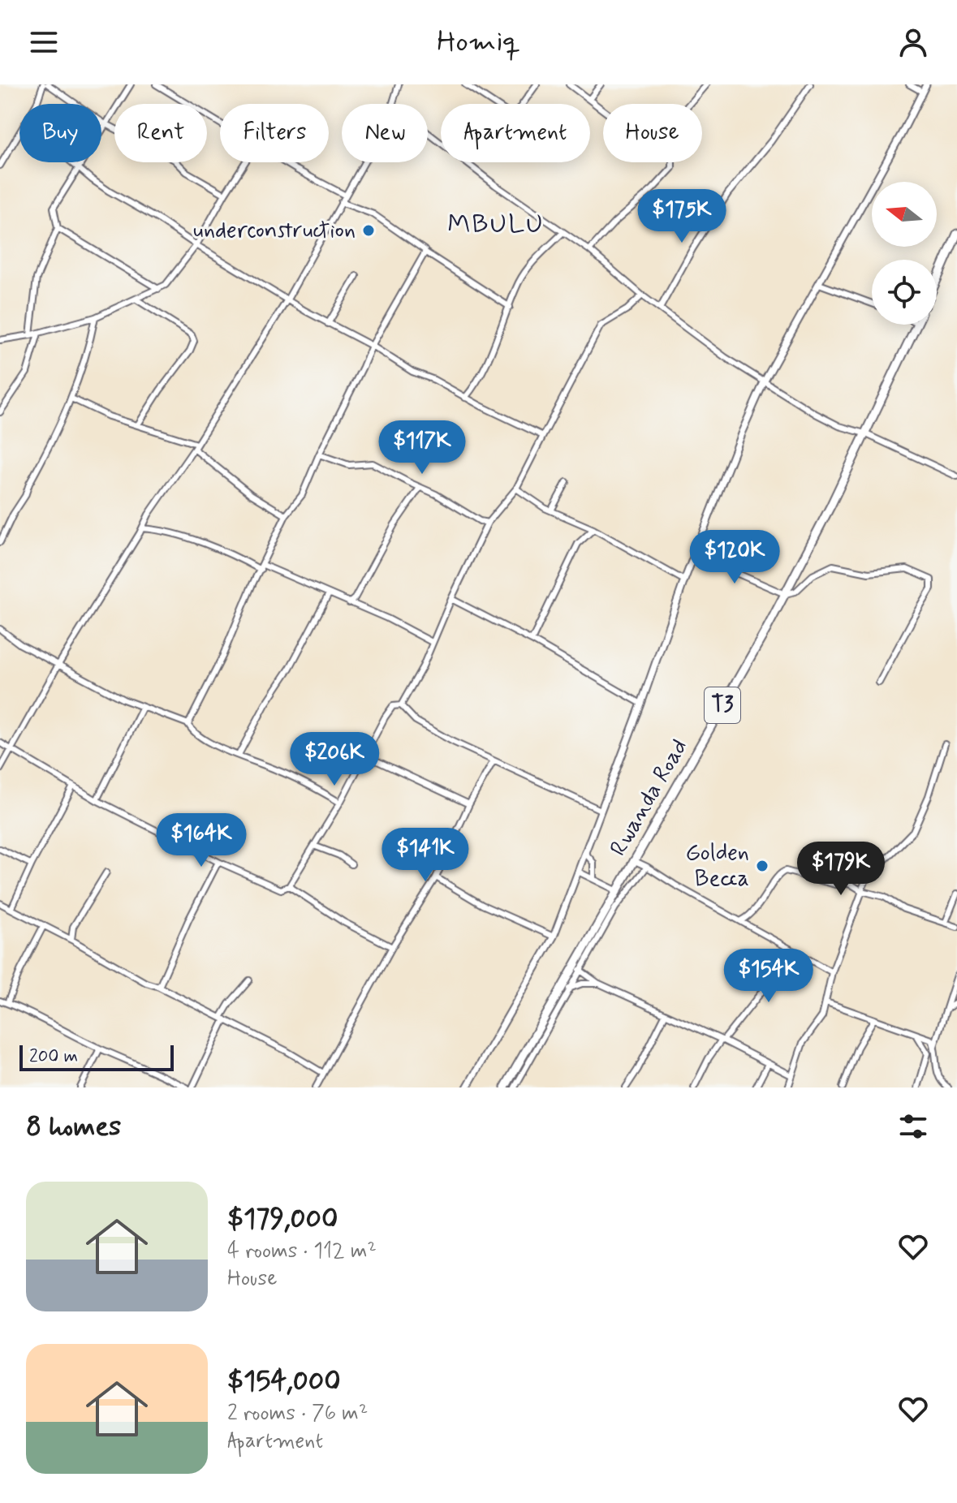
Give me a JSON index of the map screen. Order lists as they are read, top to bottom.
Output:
{
  "streets": {
    "highway": ["T3", "Rwanda Road"]
  },
  "districts": ["MBULU"],
  "places": ["underconstruction", "Golden Becca"],
  "scale_bar": "200 m",
  "north": "left",
  "page": {
    "header": "Homiq",
    "chip": [
      "Buy",
      "Rent",
      "Filters",
      "New",
      "Apartment",
      "House"
    ],
    "price": [
      "$175K",
      "$117K",
      "$120K",
      "$206K",
      "$164K",
      "$141K",
      "$179K",
      "$154K"
    ],
    "scale": "200 m",
    "heading": "8 homes",
    "list": [
      {
        "name": "$179,000",
        "note": "4 rooms · 112 m² · House"
      },
      {
        "name": "$154,000",
        "note": "2 rooms · 76 m² · Apartment"
      }
    ]
  }
}
